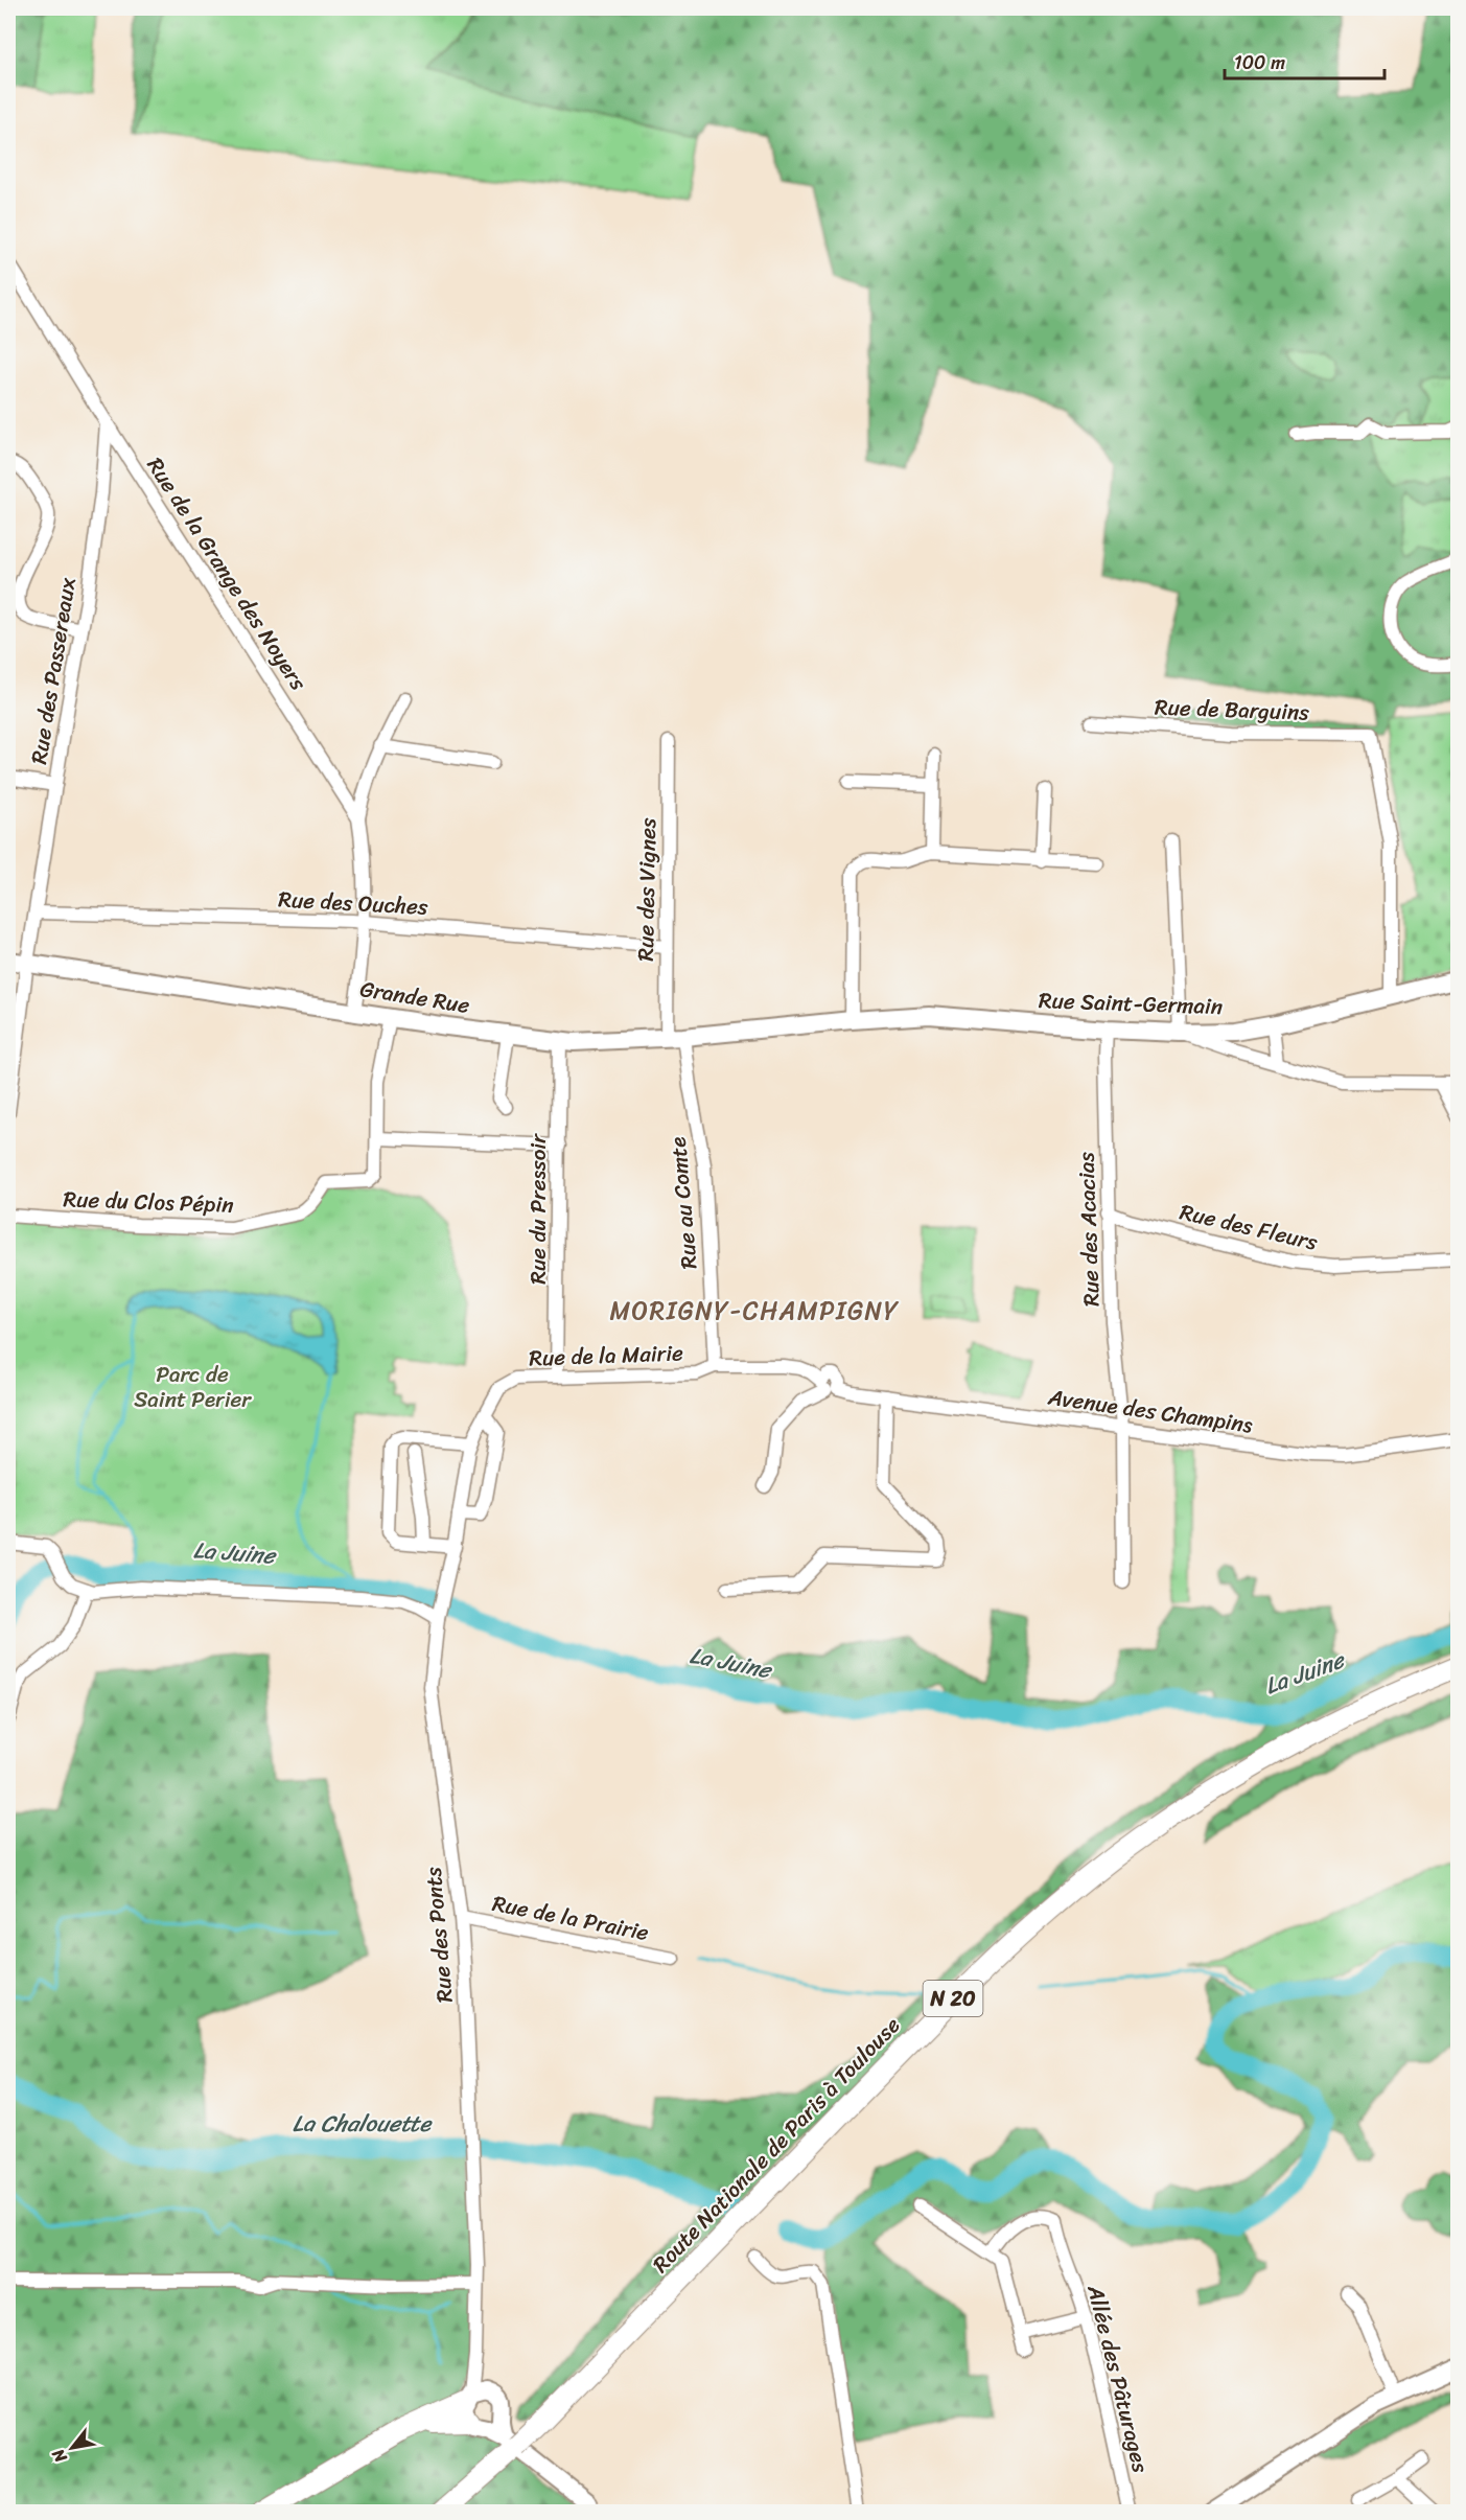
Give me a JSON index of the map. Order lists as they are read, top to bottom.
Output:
{
  "streets": {
    "main road": [
      "Grande Rue",
      "Rue Saint-Germain",
      "N 20",
      "Route Nationale de Paris à Toulouse"
    ],
    "street": [
      "Rue de la Grange des Noyers",
      "Rue des Passereaux",
      "Rue de Barguins",
      "Rue des Vignes",
      "Rue des Ouches",
      "Rue du Clos Pépin",
      "Rue au Comte",
      "Rue du Pressoir",
      "Rue des Fleurs",
      "Rue des Acacias",
      "Rue de la Mairie",
      "Avenue des Champins",
      "Rue de la Prairie",
      "Rue des Ponts",
      "Allée des Pâturages"
    ]
  },
  "crossings": [
    ["Rue de la Grange des Noyers", "Rue des Passereaux"],
    ["Rue de la Grange des Noyers", "Rue des Ouches"],
    ["Rue de la Grange des Noyers", "Grande Rue"],
    ["Rue des Passereaux", "Rue des Ouches"],
    ["Rue des Passereaux", "Grande Rue"],
    ["Rue de Barguins", "Rue Saint-Germain"],
    ["Rue des Vignes", "Rue des Ouches"],
    ["Rue des Vignes", "Grande Rue"],
    ["Rue des Vignes", "Rue au Comte"],
    ["Grande Rue", "Rue Saint-Germain"],
    ["Grande Rue", "Rue du Clos Pépin"],
    ["Grande Rue", "Rue au Comte"],
    ["Grande Rue", "Rue du Pressoir"],
    ["Rue Saint-Germain", "Rue des Acacias"],
    ["Rue au Comte", "Rue de la Mairie"],
    ["Rue au Comte", "Avenue des Champins"],
    ["Rue du Pressoir", "Rue de la Mairie"],
    ["Rue des Fleurs", "Rue des Acacias"],
    ["Rue des Acacias", "Avenue des Champins"],
    ["Rue de la Mairie", "Avenue des Champins"],
    ["Rue de la Mairie", "Rue des Ponts"],
    ["Rue de la Prairie", "Rue des Ponts"]
  ],
  "districts": ["MORIGNY-CHAMPIGNY"],
  "water": ["La Juine", "La Chalouette"],
  "parks": ["Parc de Saint Perier"],
  "scale_bar": "100 m",
  "north": "bottom left"
}
